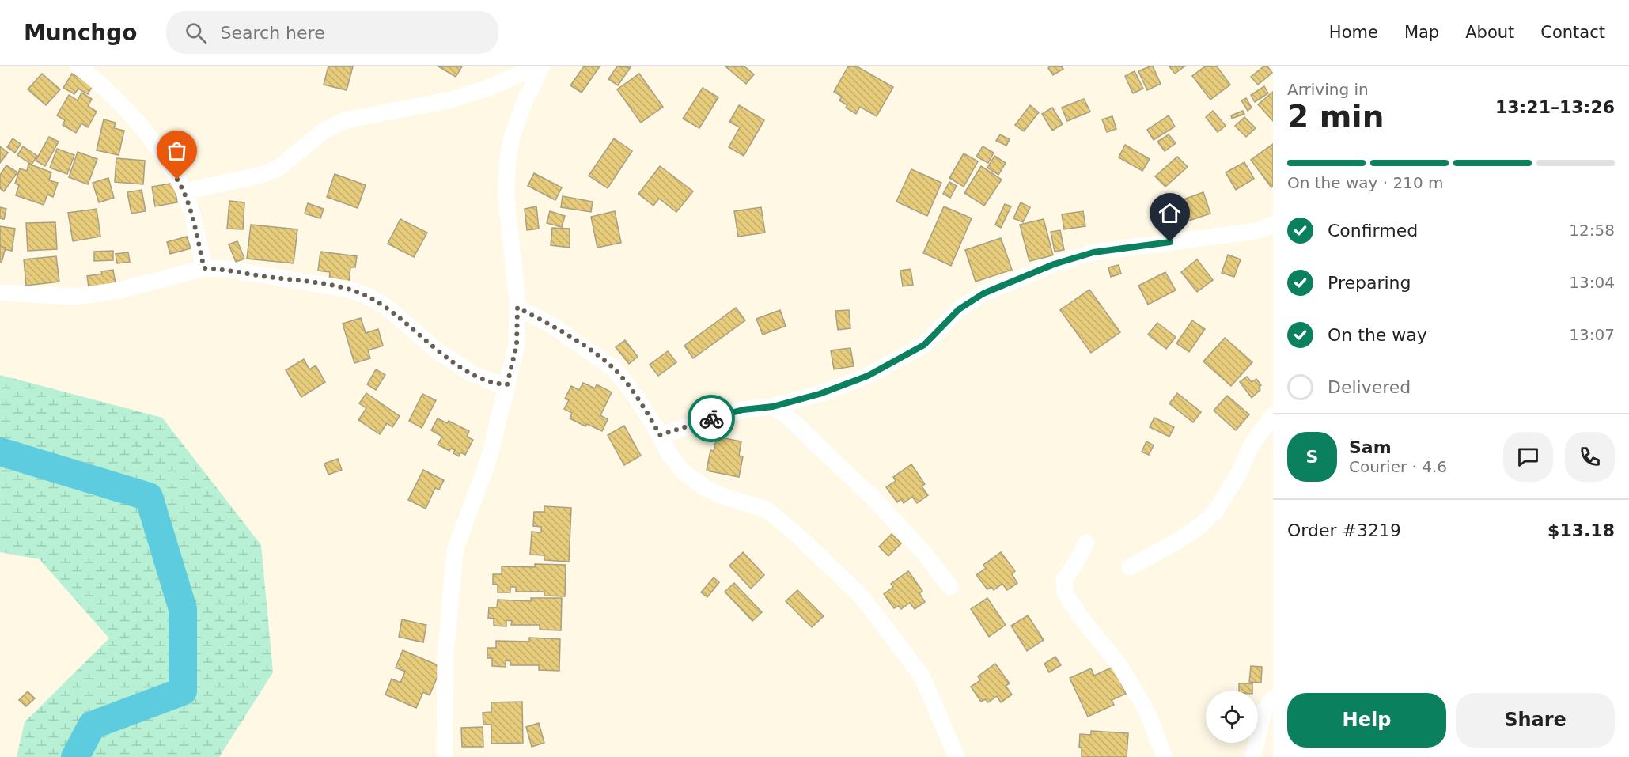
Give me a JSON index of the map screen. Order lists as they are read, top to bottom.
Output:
{
  "page": {
    "header": "Munchgo",
    "search": "Search here",
    "nav": [
      "Home",
      "Map",
      "About",
      "Contact"
    ],
    "heading": ["2 min", "Arriving in", "13:21–13:26"],
    "panel": [
      "Sam",
      "Courier · 4.6",
      "Order #3219",
      "$13.18"
    ],
    "bar": "On the way · 210 m",
    "list": [
      ["Confirmed", "12:58"],
      ["Preparing", "13:04"],
      ["On the way", "13:07"],
      "Delivered"
    ],
    "round": "S",
    "buttons": ["Help", "Share"]
  }
}
